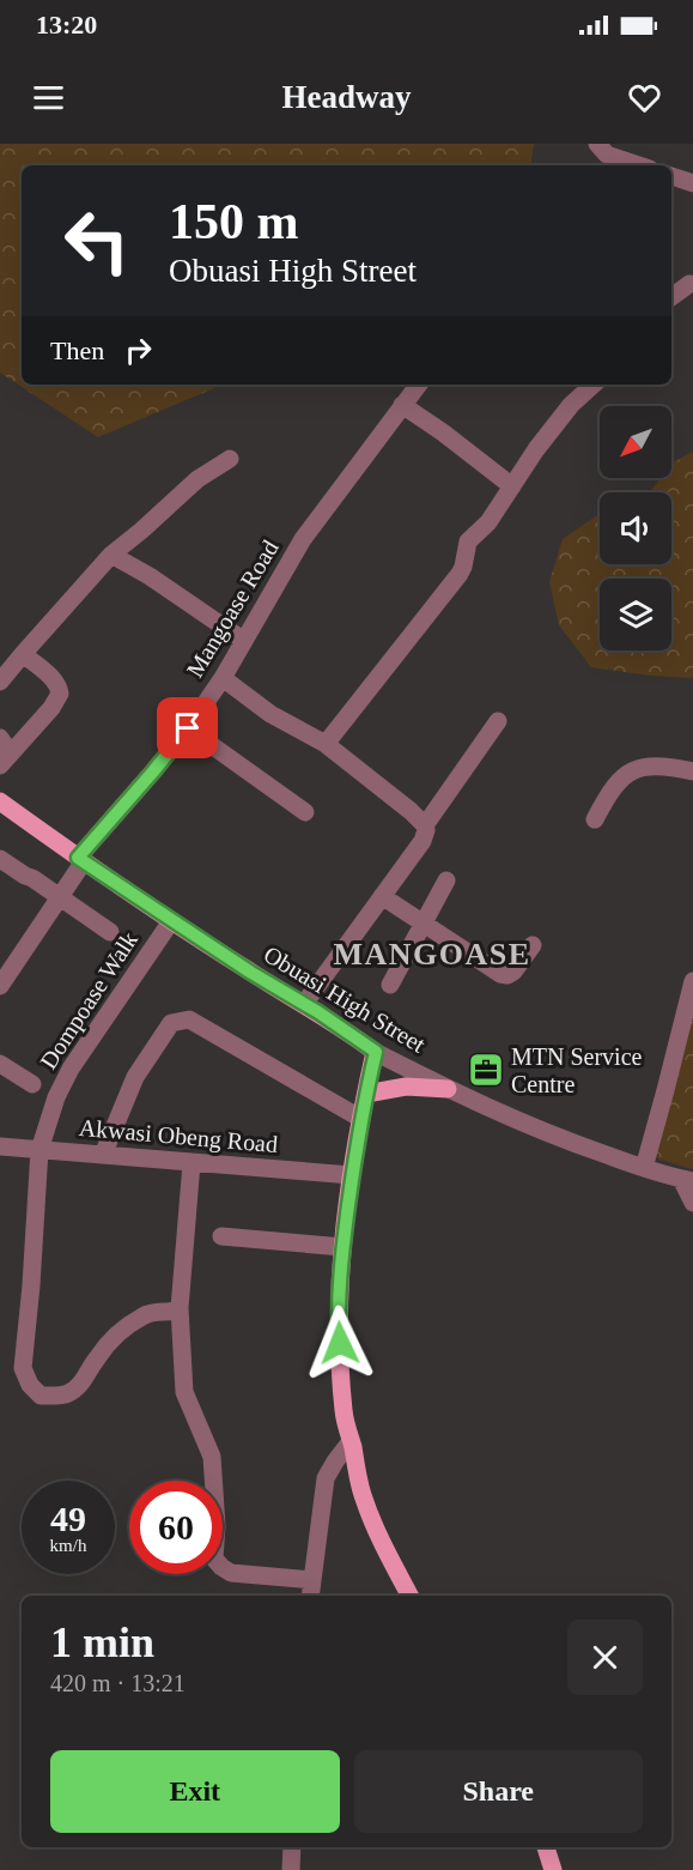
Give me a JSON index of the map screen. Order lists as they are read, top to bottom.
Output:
{
  "streets": {
    "main road": ["Obuasi High Street"],
    "street": ["Mangoase Road", "Dompoase Walk", "Akwasi Obeng Road"]
  },
  "crossings": [
    ["Mangoase Road", "Obuasi High Street"],
    ["Obuasi High Street", "Dompoase Walk"],
    ["Dompoase Walk", "Akwasi Obeng Road"]
  ],
  "districts": ["MANGOASE"],
  "places": {
    "office": ["MTN Service Centre"]
  },
  "north": "bottom left",
  "page": {
    "status": "13:20",
    "header": "Headway",
    "turn": ["150 m", "Obuasi High Street"],
    "then": "Then",
    "speed": "49 km/h",
    "limit": "60",
    "heading": ["1 min", "420 m · 13:21"],
    "buttons": ["Exit", "Share"]
  }
}
